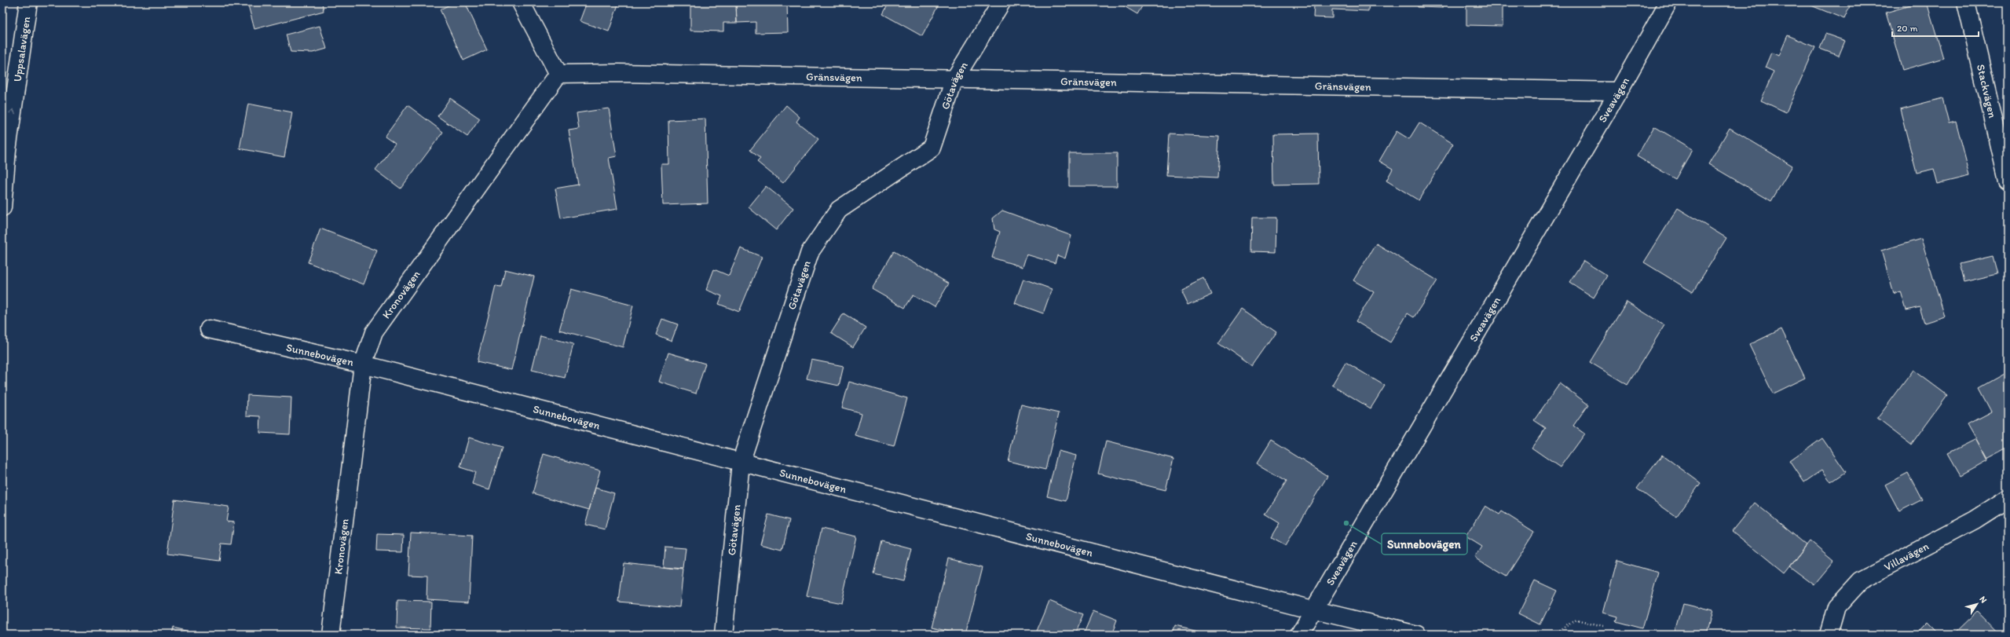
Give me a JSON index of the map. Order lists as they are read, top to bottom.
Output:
{
  "streets": {
    "main road": [
      "Uppsalavägen",
      "Gränsvägen",
      "Götavägen",
      "Stackvägen",
      "Sveavägen",
      "Kronovägen",
      "Sunnebovägen",
      "Villavägen"
    ]
  },
  "crossings": [
    ["Gränsvägen", "Götavägen"],
    ["Gränsvägen", "Sveavägen"],
    ["Gränsvägen", "Kronovägen"],
    ["Götavägen", "Sunnebovägen"],
    ["Sveavägen", "Sunnebovägen"],
    ["Kronovägen", "Sunnebovägen"]
  ],
  "one_way": ["Uppsalavägen"],
  "places": ["Sunnebovägen"],
  "scale_bar": "20 m",
  "north": "top right"
}
